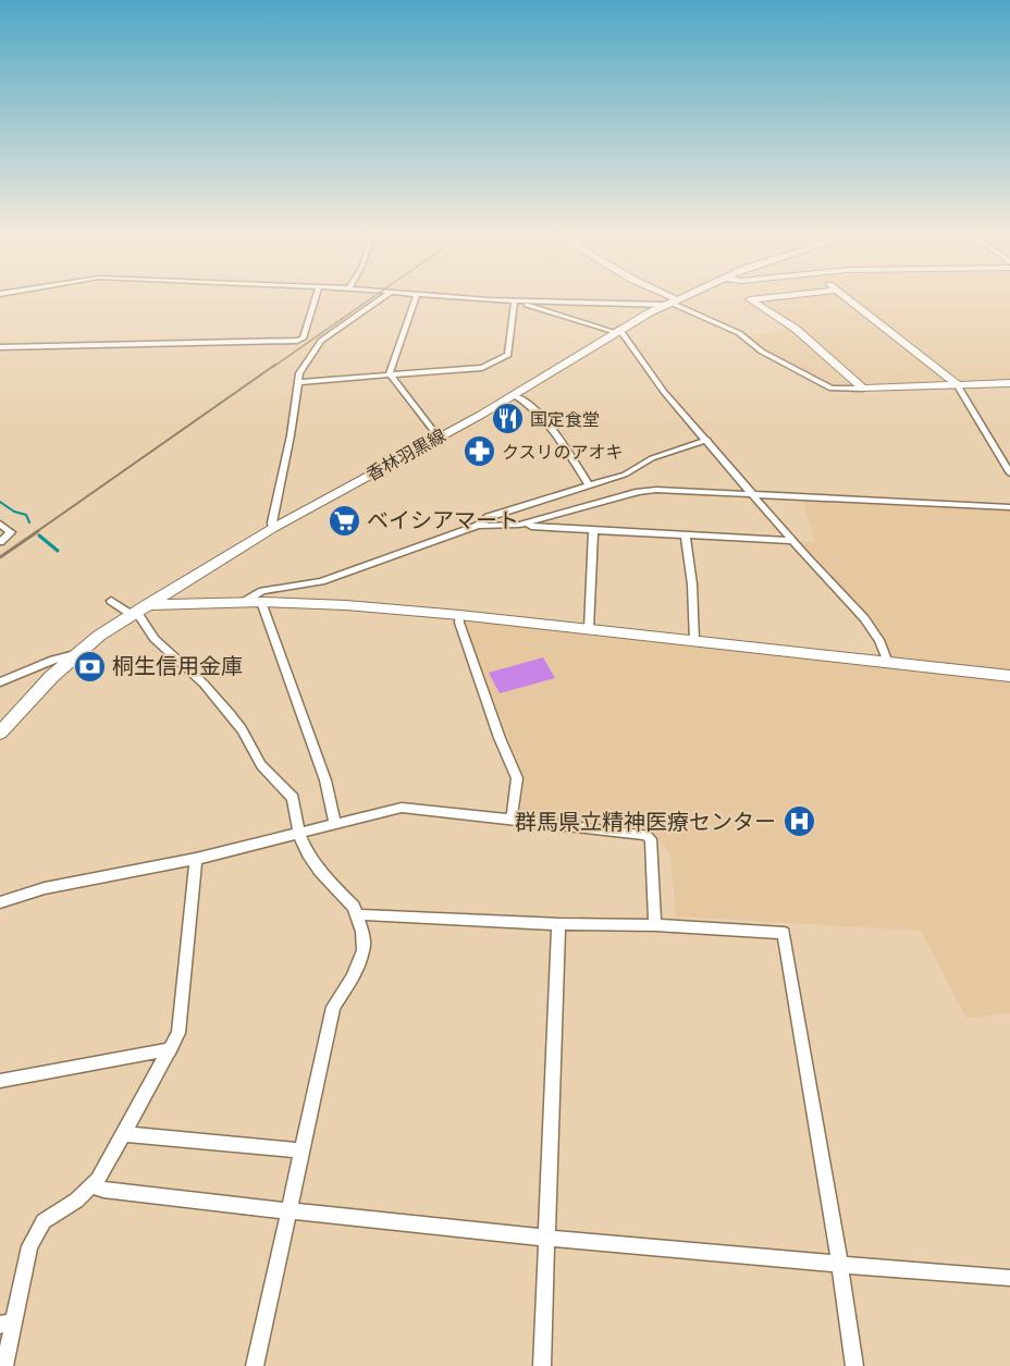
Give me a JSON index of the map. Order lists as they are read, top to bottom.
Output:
{
  "streets": {
    "street": ["香林羽黒線"]
  },
  "places": {
    "restaurant": ["国定食堂"],
    "pharmacy": ["クスリのアオキ"],
    "supermarket": ["ベイシアマート"],
    "bank": ["桐生信用金庫"],
    "hospital": ["群馬県立精神医療センター"]
  }
}
